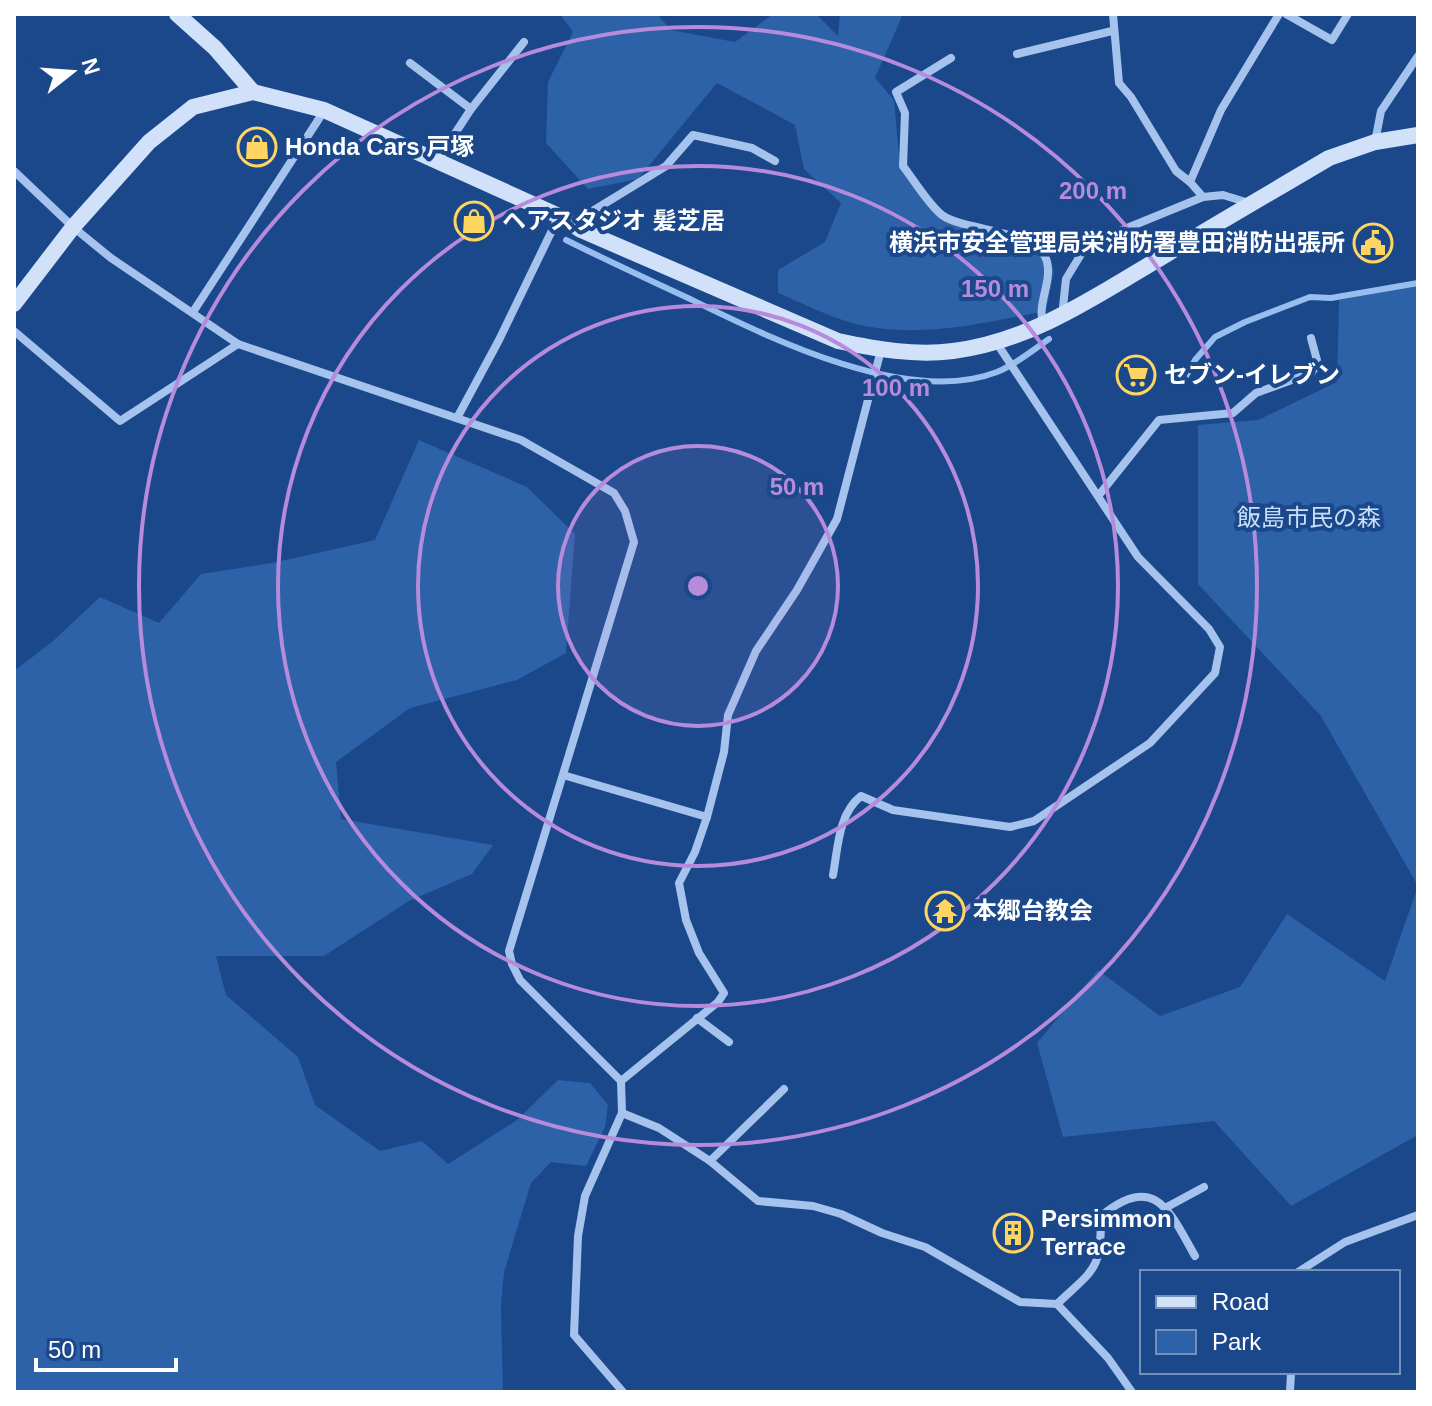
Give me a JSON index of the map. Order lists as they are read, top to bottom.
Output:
{
  "parks": ["飯島市民の森"],
  "places": {
    "shop": ["Honda Cars 戸塚", "ヘアスタジオ 髪芝居"],
    "public building": ["横浜市安全管理局栄消防署豊田消防出張所"],
    "supermarket": ["セブン-イレブン"],
    "temple": ["本郷台教会"],
    "building": ["Persimmon Terrace"]
  },
  "legend": ["Road", "Park"],
  "scale_bar": "50 m",
  "north": "right",
  "rings": [
    "200 m",
    "150 m",
    "100 m",
    "50 m"
  ]
}
